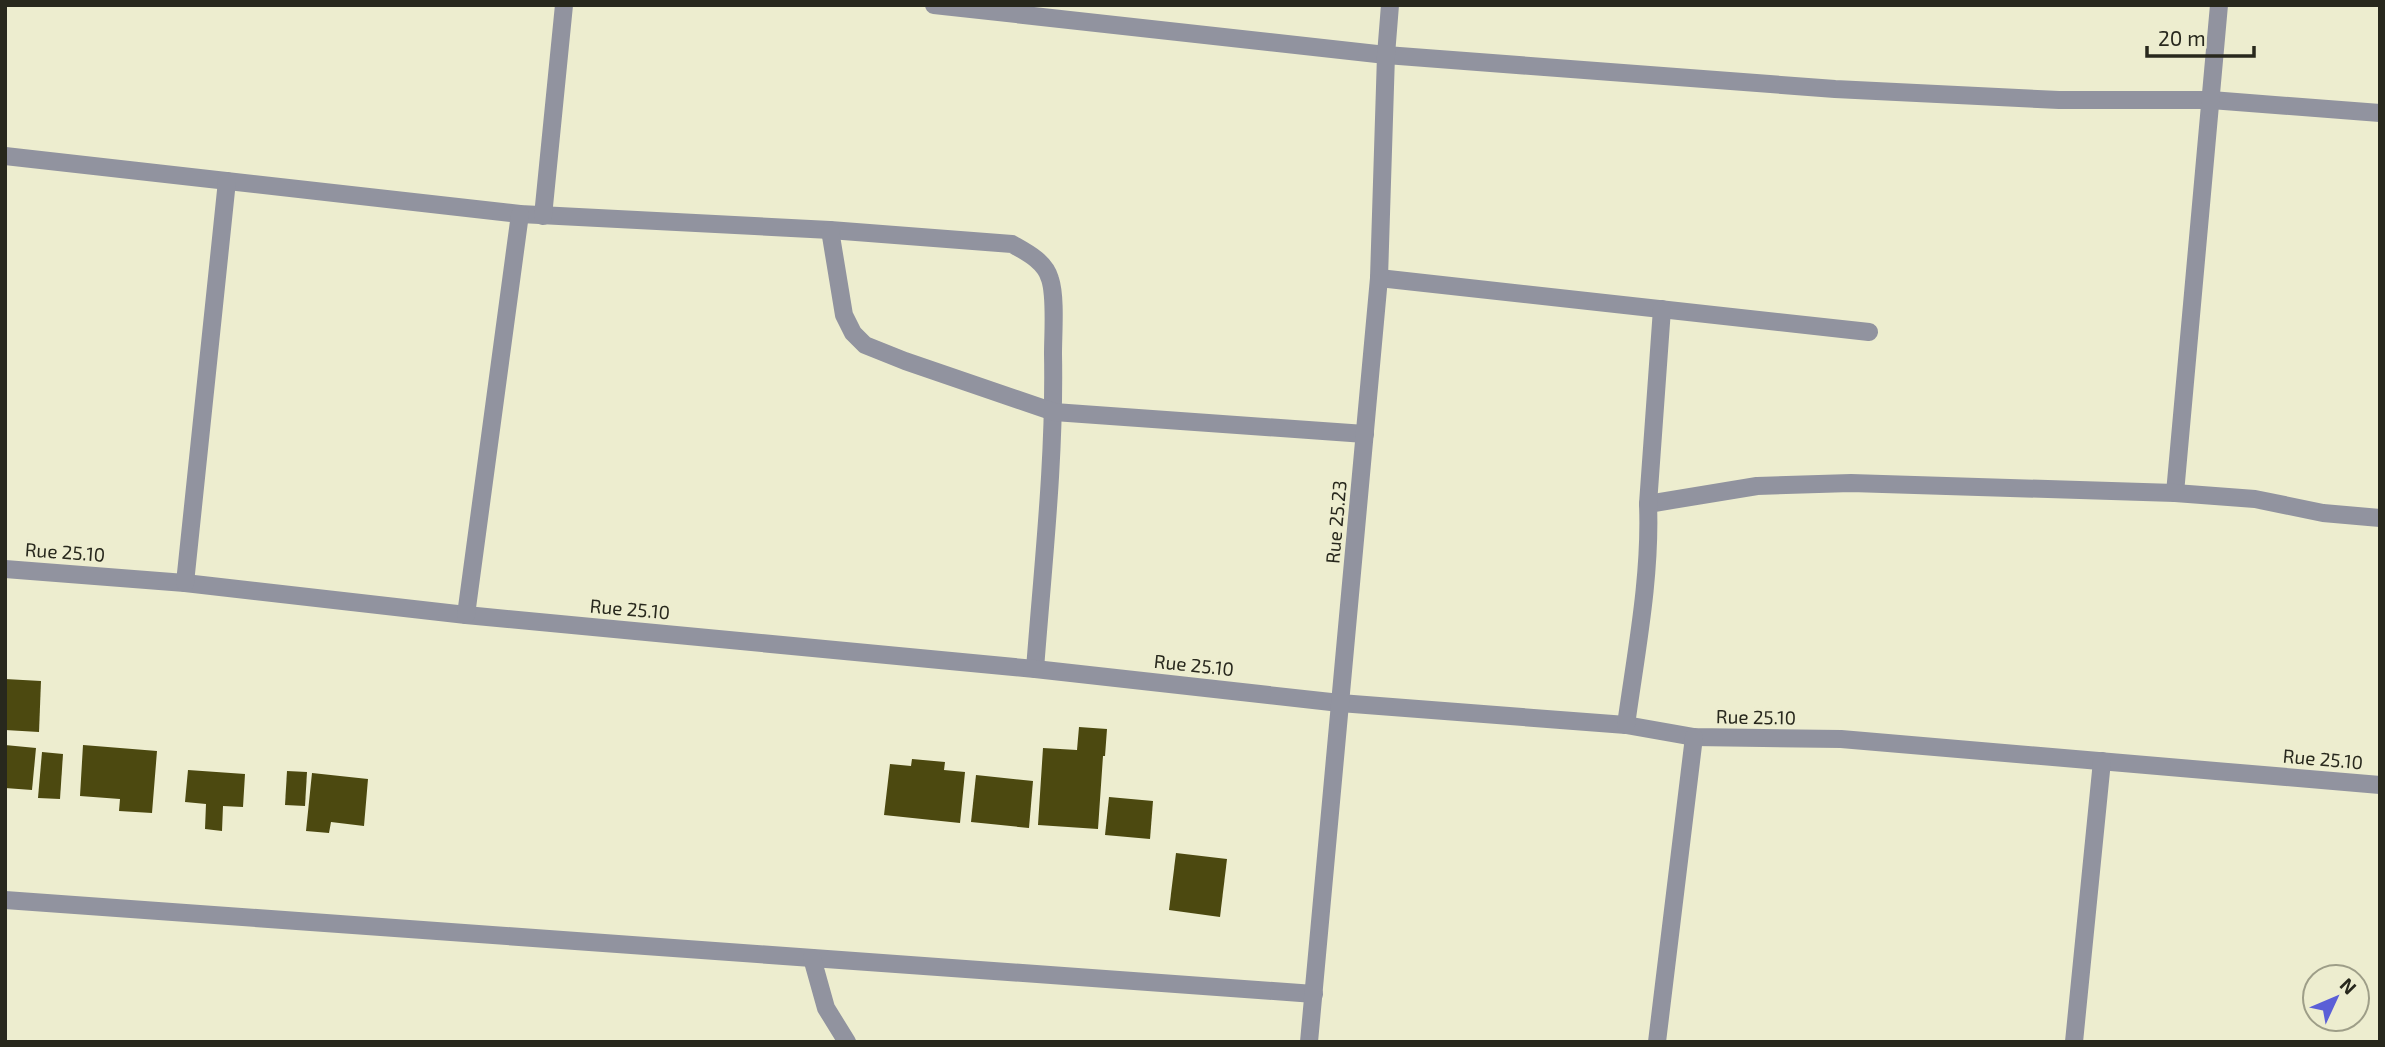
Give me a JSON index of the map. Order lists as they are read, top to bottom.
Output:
{
  "streets": {
    "street": ["Rue 25.23", "Rue 25.10"]
  },
  "crossings": [
    ["Rue 25.23", "Rue 25.10"]
  ],
  "scale_bar": "20 m",
  "north": "top right"
}
